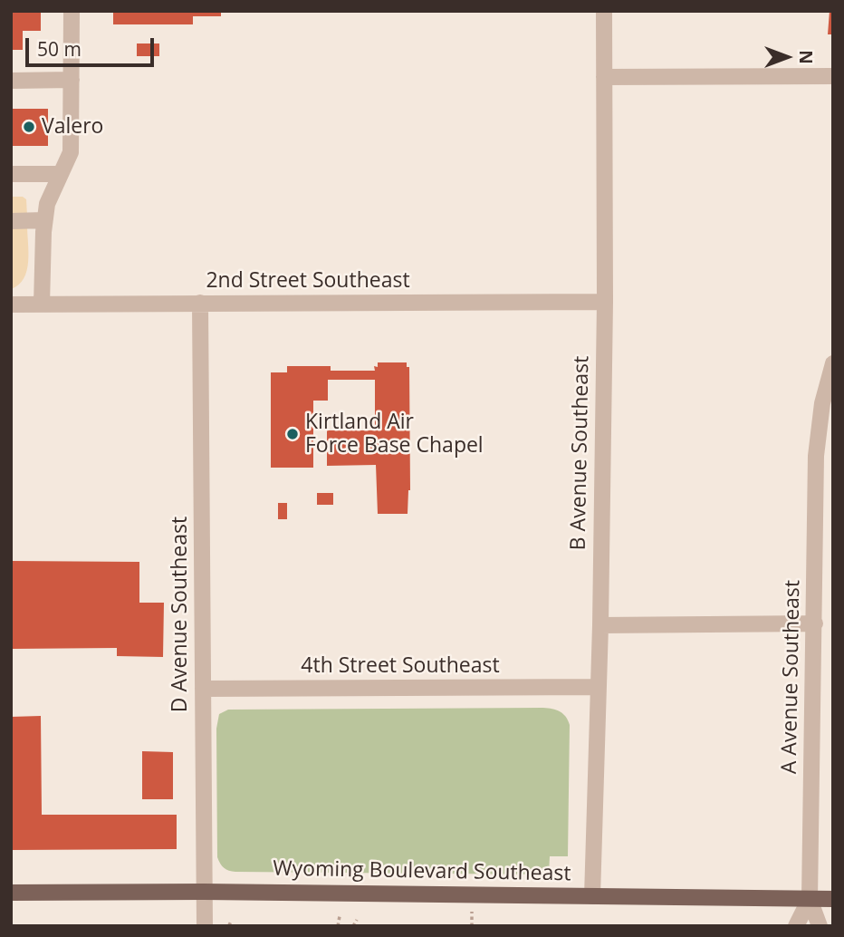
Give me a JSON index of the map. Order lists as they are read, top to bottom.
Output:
{
  "streets": {
    "main road": ["Wyoming Boulevard Southeast"],
    "street": [
      "2nd Street Southeast",
      "B Avenue Southeast",
      "D Avenue Southeast",
      "4th Street Southeast",
      "A Avenue Southeast"
    ]
  },
  "crossings": [
    ["2nd Street Southeast", "B Avenue Southeast"],
    ["2nd Street Southeast", "D Avenue Southeast"],
    ["B Avenue Southeast", "4th Street Southeast"],
    ["B Avenue Southeast", "Wyoming Boulevard Southeast"],
    ["D Avenue Southeast", "4th Street Southeast"],
    ["D Avenue Southeast", "Wyoming Boulevard Southeast"],
    ["A Avenue Southeast", "Wyoming Boulevard Southeast"]
  ],
  "places": ["Valero", "Kirtland Air Force Base Chapel"],
  "scale_bar": "50 m",
  "north": "right"
}
